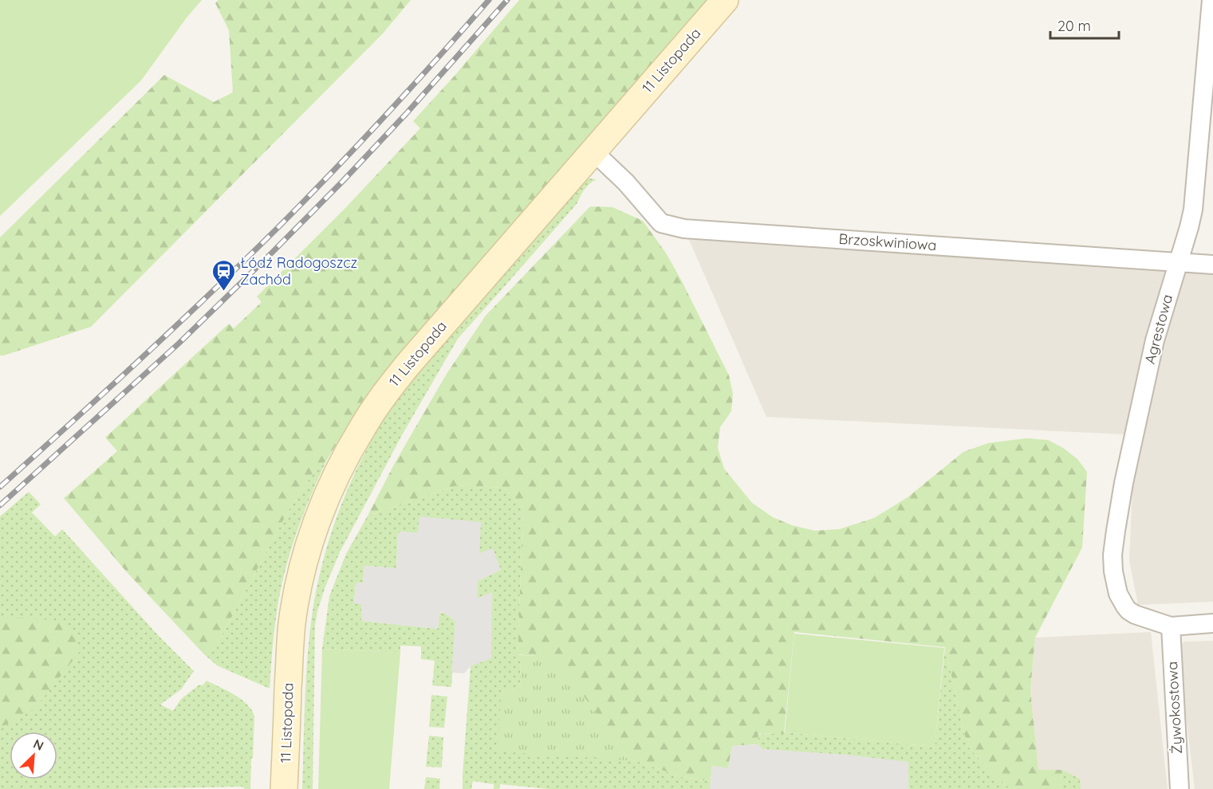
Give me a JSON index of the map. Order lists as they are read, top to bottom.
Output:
{
  "streets": {
    "street": [
      "11 Listopada",
      "Brzoskwiniowa",
      "Agrestowa",
      "Żywokostowa"
    ]
  },
  "crossings": [
    ["11 Listopada", "Brzoskwiniowa"],
    ["Brzoskwiniowa", "Agrestowa"],
    ["Agrestowa", "Żywokostowa"]
  ],
  "places": {
    "station": ["Łódź Radogoszcz Zachód"]
  },
  "scale_bar": "20 m",
  "north": "top right"
}
